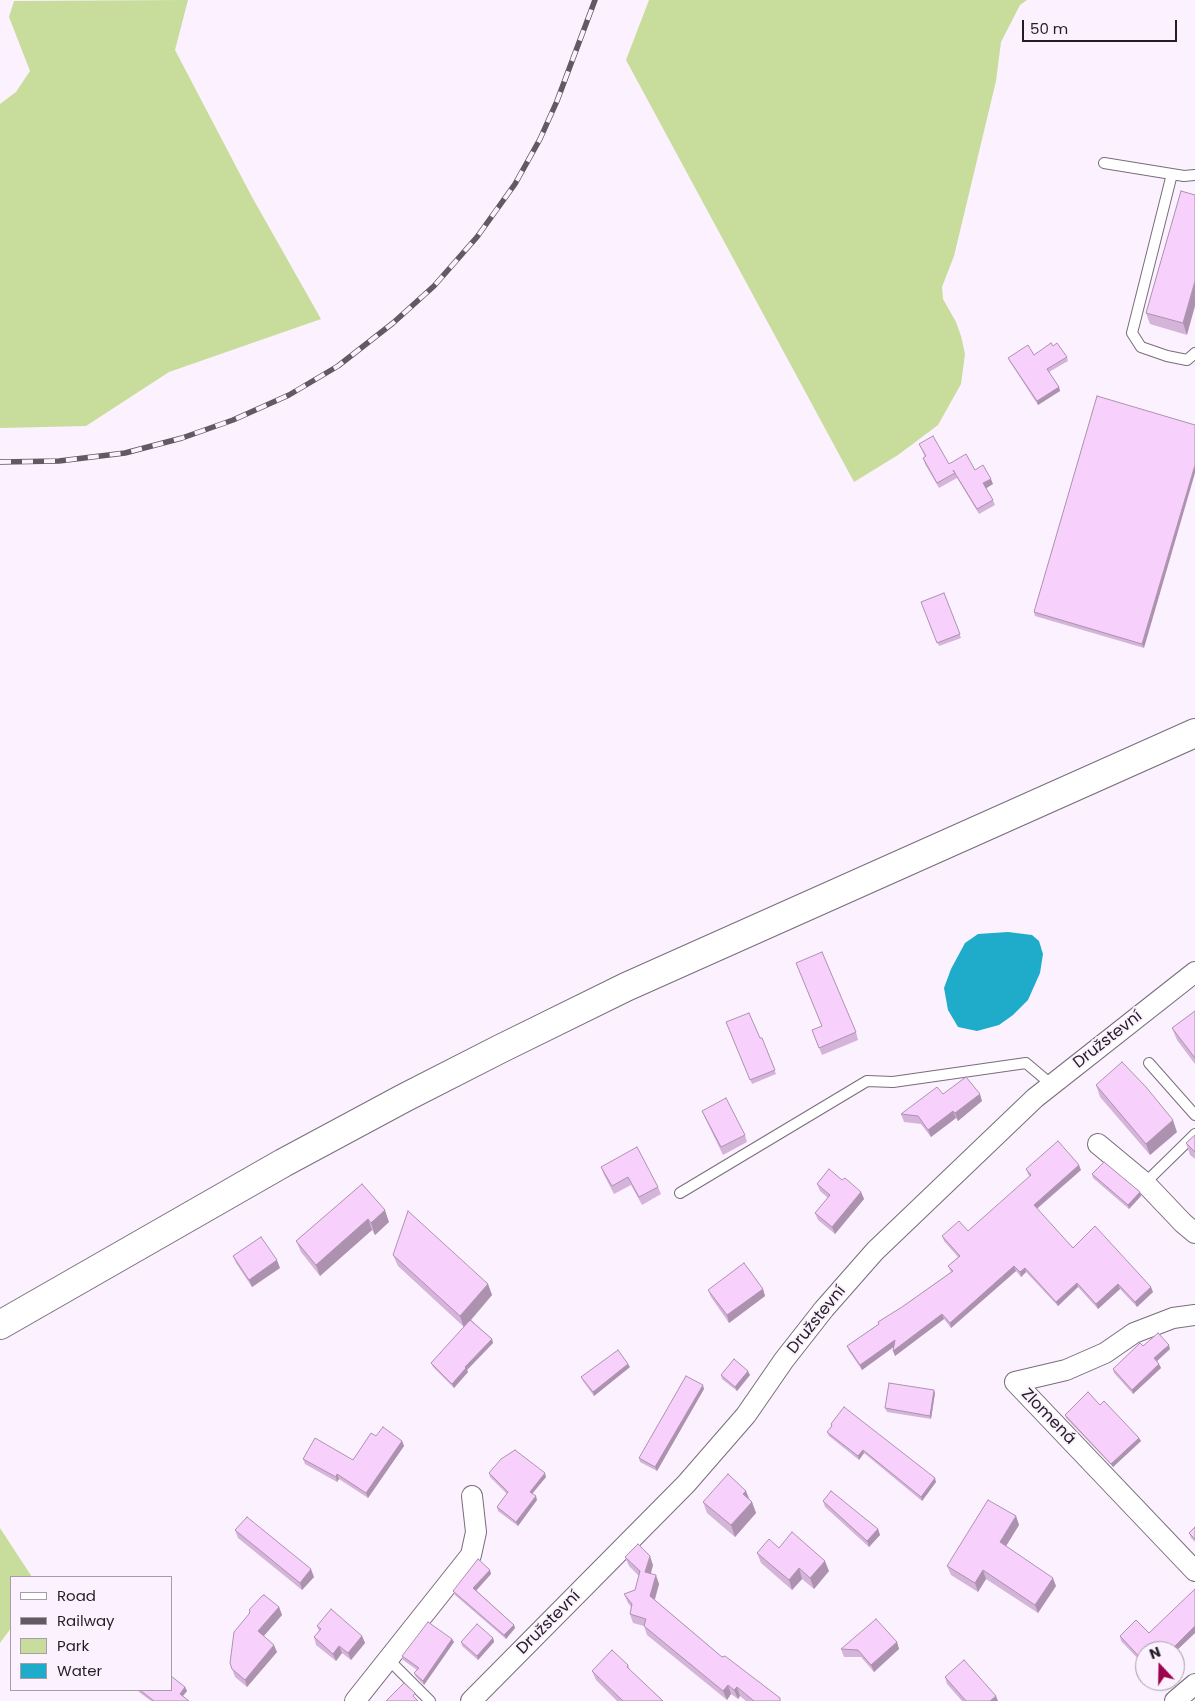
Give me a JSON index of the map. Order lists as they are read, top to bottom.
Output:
{
  "streets": {
    "street": ["Družstevní", "Zlomená"]
  },
  "legend": [
    "Road",
    "Railway",
    "Park",
    "Water"
  ],
  "scale_bar": "50 m",
  "north": "top"
}
